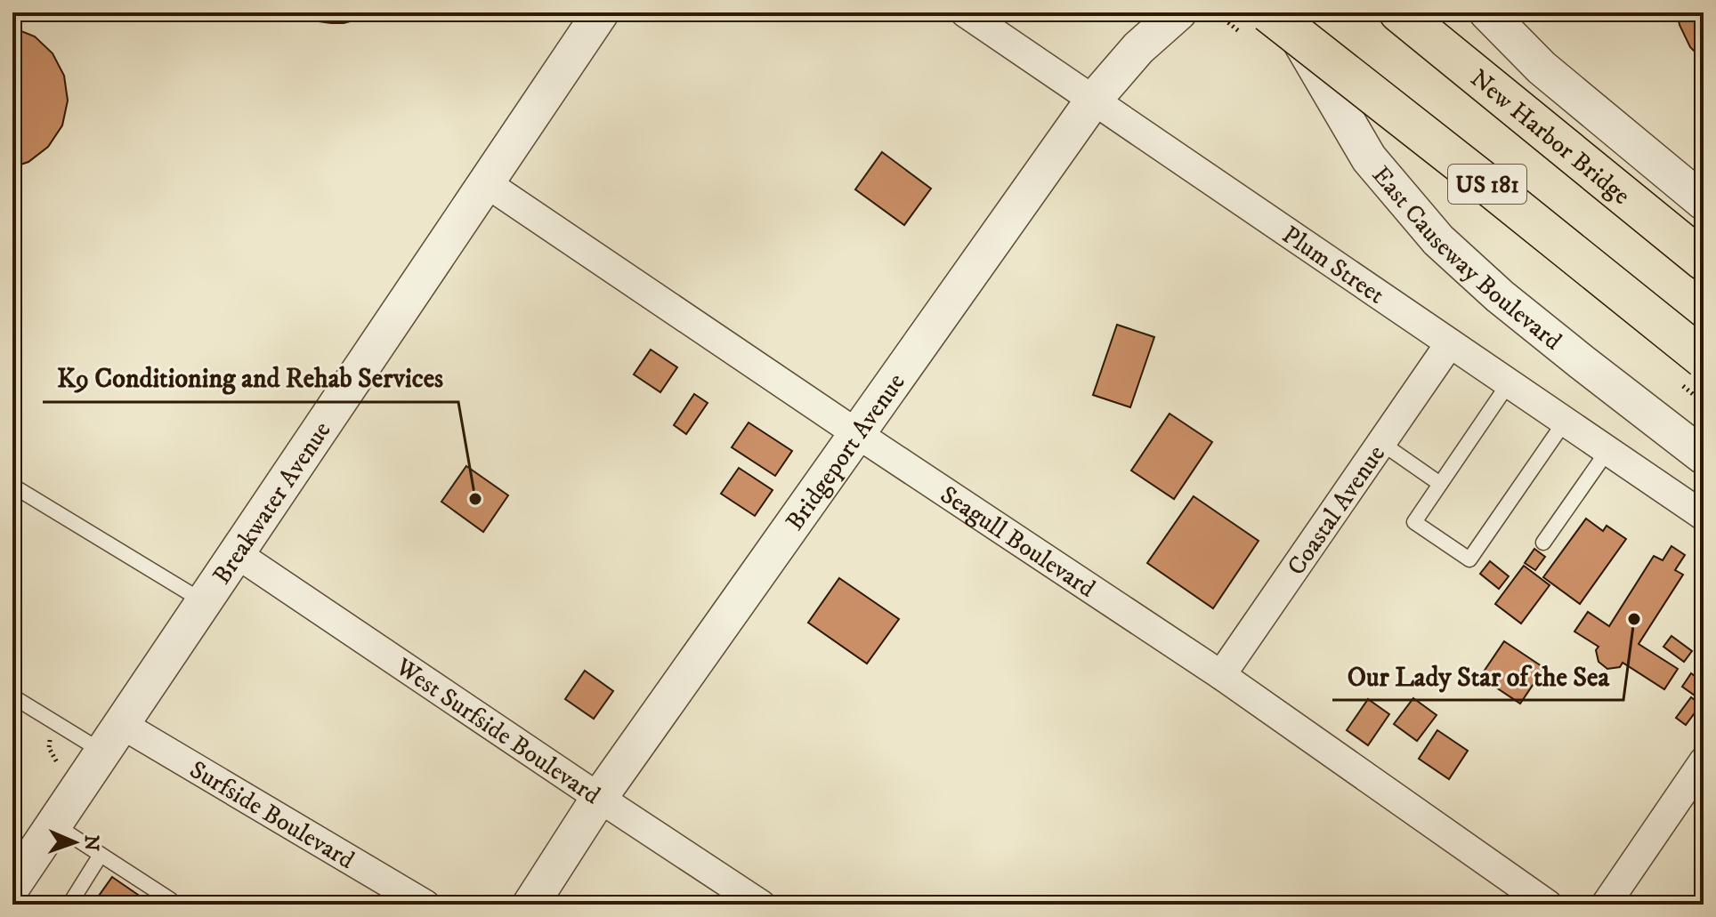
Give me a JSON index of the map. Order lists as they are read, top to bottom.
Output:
{
  "streets": {
    "highway": ["New Harbor Bridge", "US 181"],
    "street": [
      "East Causeway Boulevard",
      "Plum Street",
      "Bridgeport Avenue",
      "Breakwater Avenue",
      "Coastal Avenue",
      "Seagull Boulevard",
      "West Surfside Boulevard",
      "Surfside Boulevard"
    ]
  },
  "crossings": [
    ["Plum Street", "Bridgeport Avenue"],
    ["Plum Street", "Coastal Avenue"],
    ["Bridgeport Avenue", "Seagull Boulevard"],
    ["Bridgeport Avenue", "West Surfside Boulevard"],
    ["Breakwater Avenue", "Seagull Boulevard"],
    ["Breakwater Avenue", "West Surfside Boulevard"],
    ["Breakwater Avenue", "Surfside Boulevard"],
    ["Coastal Avenue", "Seagull Boulevard"]
  ],
  "places": ["K9 Conditioning and Rehab Services", "Our Lady Star of the Sea"],
  "north": "right"
}
